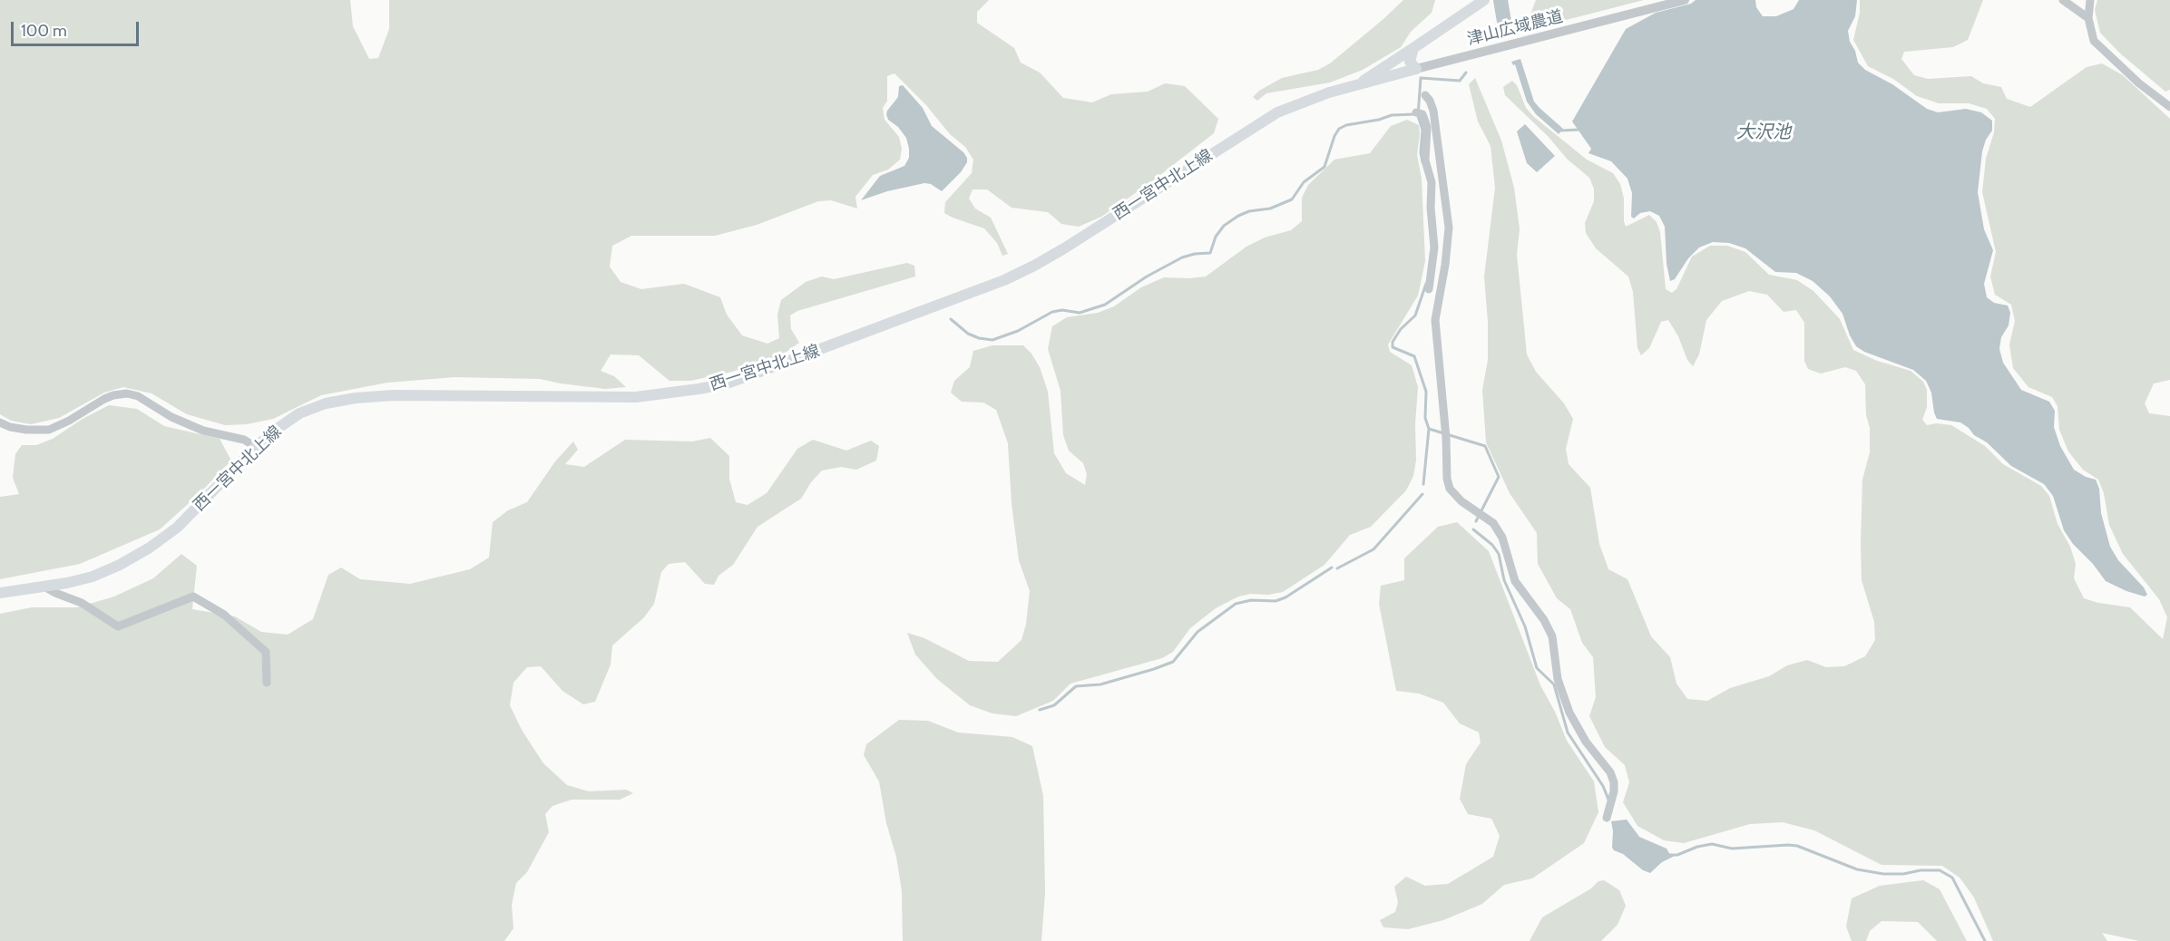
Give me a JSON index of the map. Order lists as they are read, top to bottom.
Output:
{
  "streets": {
    "main road": ["西一宮中北上線"],
    "street": ["津山広域農道"]
  },
  "crossings": [
    ["津山広域農道", "西一宮中北上線"]
  ],
  "water": ["大沢池"],
  "scale_bar": "100 m"
}
